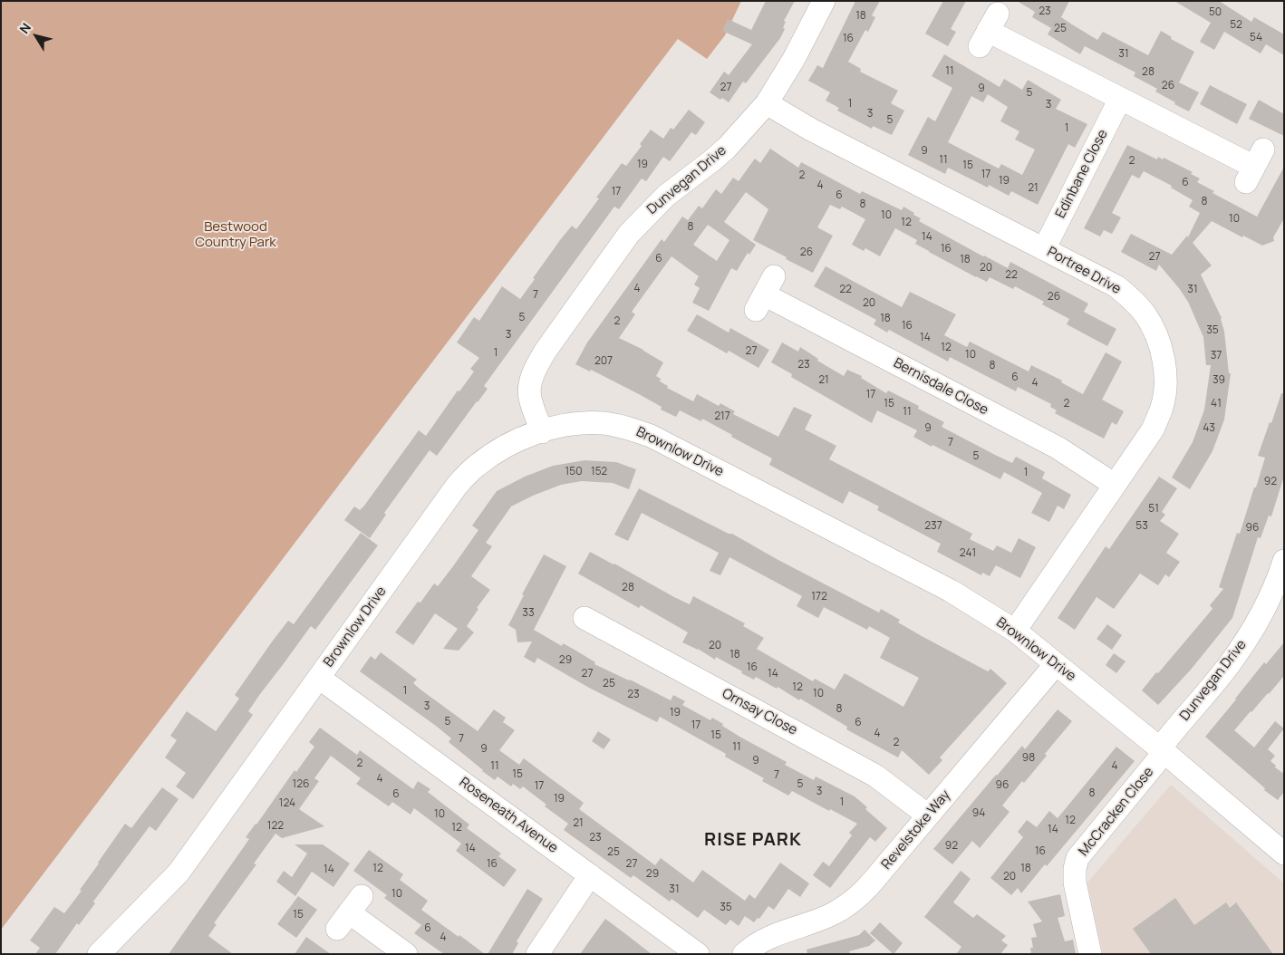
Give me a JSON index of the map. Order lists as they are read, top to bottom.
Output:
{
  "streets": {
    "street": [
      "Edinbane Close",
      "Dunvegan Drive",
      "Portree Drive",
      "Bernisdale Close",
      "Brownlow Drive",
      "Ornsay Close",
      "McCracken Close",
      "Roseneath Avenue",
      "Revelstoke Way"
    ]
  },
  "crossings": [
    ["Edinbane Close", "Portree Drive"],
    ["Dunvegan Drive", "Portree Drive"],
    ["Dunvegan Drive", "Brownlow Drive"],
    ["Dunvegan Drive", "McCracken Close"],
    ["Portree Drive", "Bernisdale Close"],
    ["Portree Drive", "Brownlow Drive"],
    ["Brownlow Drive", "McCracken Close"],
    ["Brownlow Drive", "Roseneath Avenue"],
    ["Brownlow Drive", "Revelstoke Way"],
    ["Ornsay Close", "Revelstoke Way"]
  ],
  "districts": ["RISE PARK"],
  "parks": ["Bestwood Country Park"],
  "house_numbers": [
    "23",
    "50",
    "18",
    "52",
    "25",
    "54",
    "16",
    "31",
    "11",
    "28",
    "26",
    "27",
    "9",
    "5",
    "1",
    "3",
    "3",
    "5",
    "1",
    "9",
    "11",
    "2",
    "19",
    "15",
    "17",
    "2",
    "19",
    "6",
    "4",
    "21",
    "17",
    "6",
    "8",
    "8",
    "10",
    "10",
    "12",
    "8",
    "14",
    "16",
    "26",
    "27",
    "6",
    "18",
    "20",
    "22",
    "4",
    "22",
    "31",
    "7",
    "26",
    "20",
    "5",
    "18",
    "2",
    "16",
    "35",
    "3",
    "14",
    "12",
    "27",
    "1",
    "10",
    "37",
    "207",
    "23",
    "8",
    "6",
    "21",
    "39",
    "4",
    "17",
    "15",
    "2",
    "41",
    "11",
    "217",
    "9",
    "43",
    "7",
    "5",
    "150",
    "152",
    "1",
    "92",
    "51",
    "237",
    "53",
    "96",
    "241",
    "28",
    "172",
    "33",
    "20",
    "18",
    "29",
    "16",
    "27",
    "14",
    "25",
    "12",
    "1",
    "10",
    "23",
    "3",
    "8",
    "19",
    "5",
    "6",
    "17",
    "4",
    "15",
    "7",
    "2",
    "11",
    "9",
    "98",
    "9",
    "2",
    "11",
    "4",
    "15",
    "7",
    "4",
    "126",
    "5",
    "96",
    "17",
    "3",
    "8",
    "6",
    "19",
    "1",
    "124",
    "94",
    "10",
    "12",
    "21",
    "122",
    "12",
    "14",
    "23",
    "92",
    "14",
    "16",
    "25",
    "16",
    "27",
    "12",
    "18",
    "14",
    "29",
    "20",
    "31",
    "10",
    "35",
    "15",
    "6",
    "4"
  ],
  "north": "top left"
}
